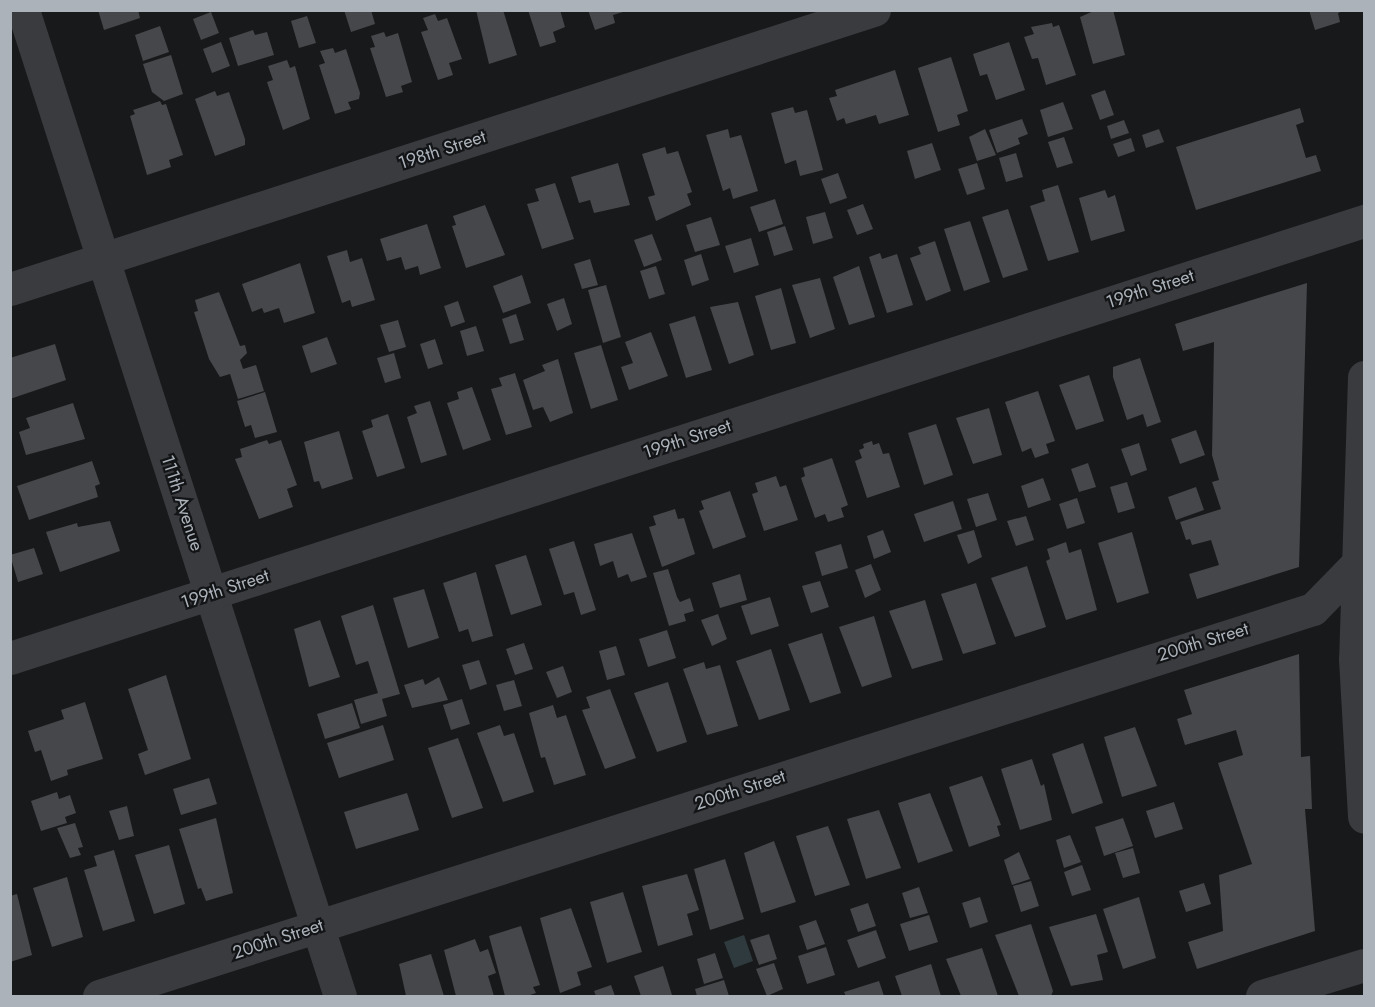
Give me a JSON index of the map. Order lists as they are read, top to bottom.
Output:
{
  "streets": {
    "street": [
      "198th Street",
      "199th Street",
      "111th Avenue",
      "200th Street"
    ]
  },
  "crossings": [
    ["198th Street", "111th Avenue"],
    ["199th Street", "111th Avenue"],
    ["111th Avenue", "200th Street"]
  ]
}
